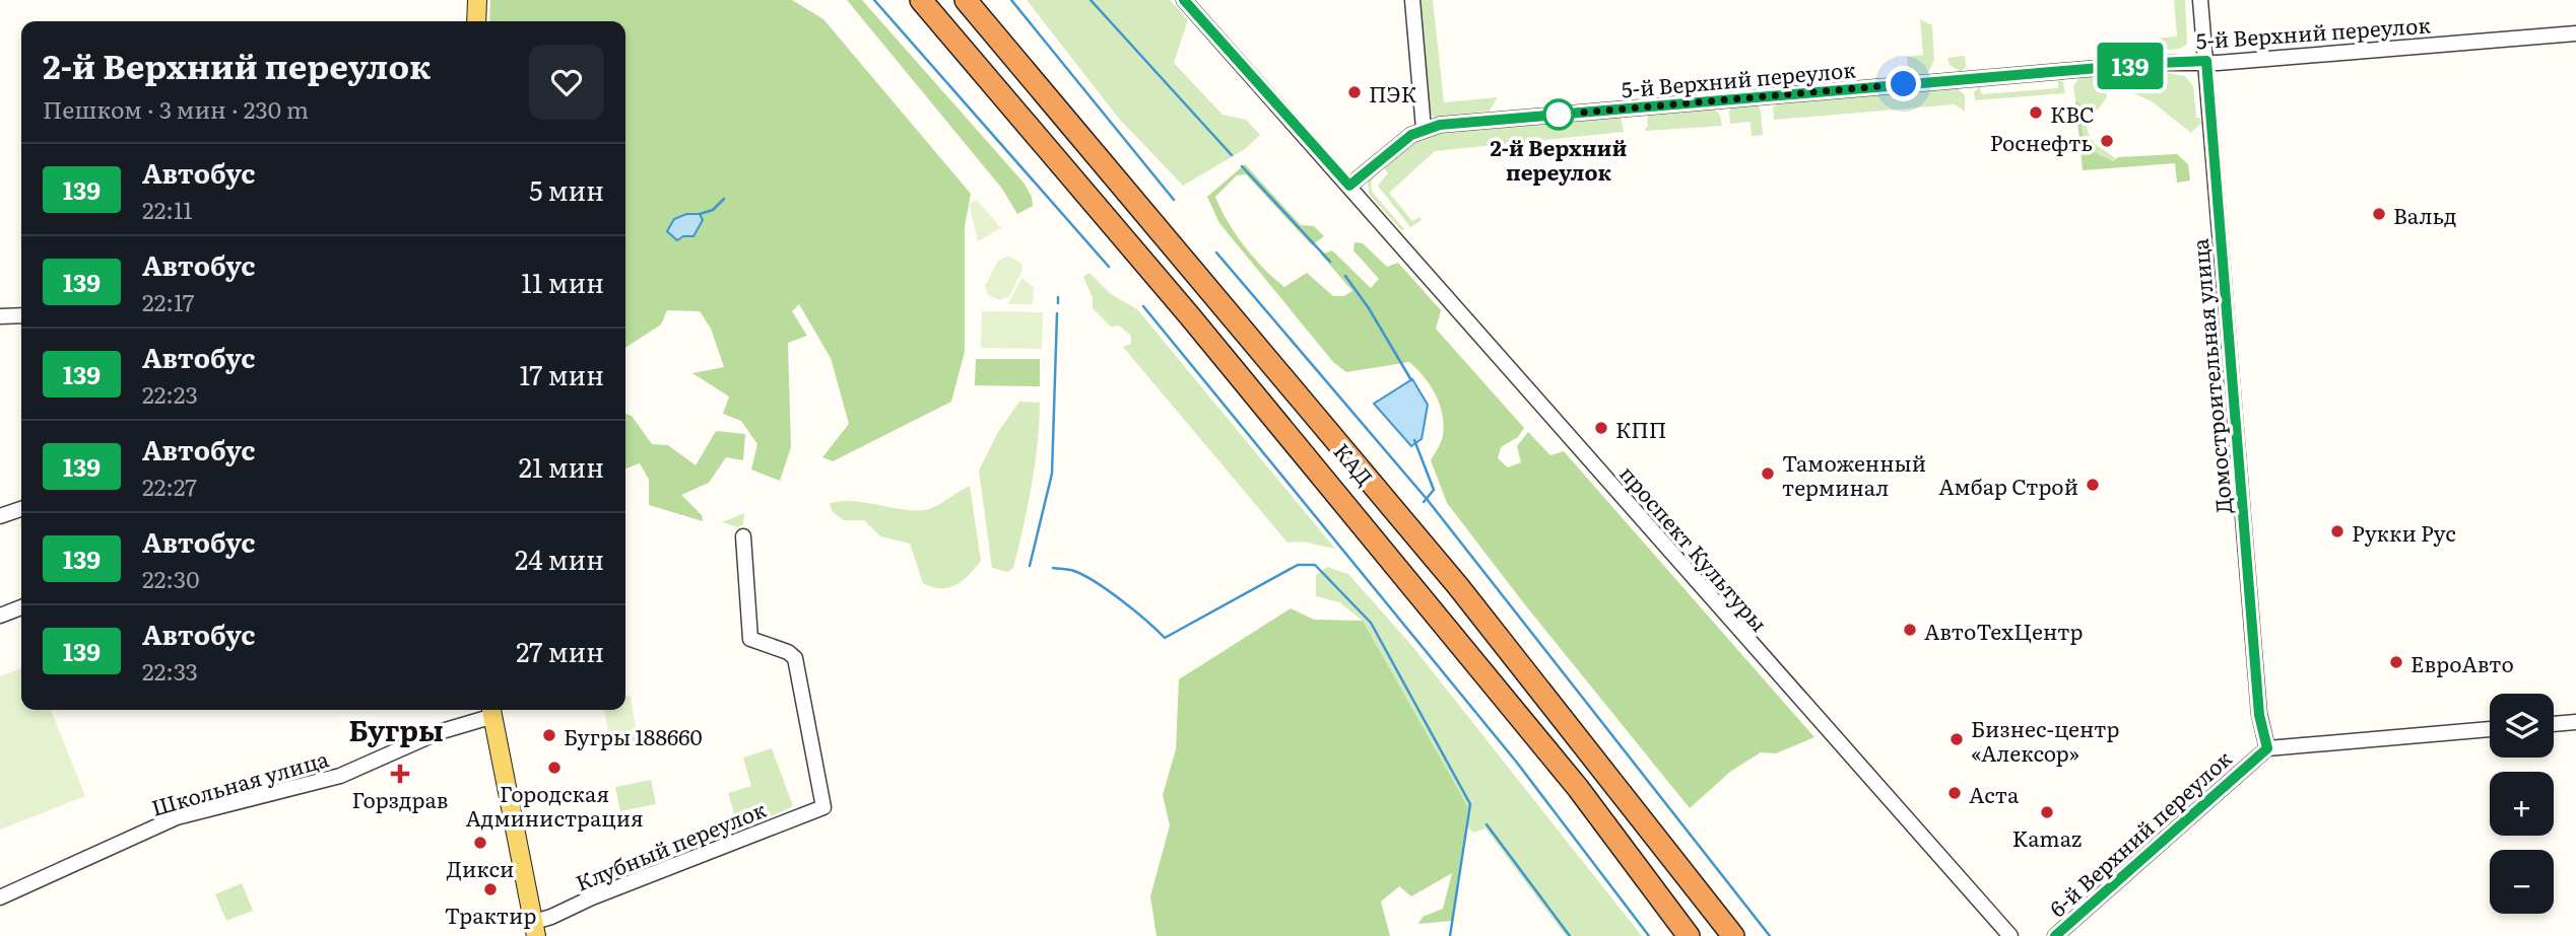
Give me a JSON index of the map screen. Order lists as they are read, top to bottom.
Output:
{
  "streets": {
    "highway": ["КАД"],
    "street": [
      "5-й Верхний переулок",
      "Домостроительная улица",
      "проспект Культуры",
      "Школьная улица",
      "6-й Верхний переулок",
      "Клубный переулок"
    ]
  },
  "crossings": [
    ["5-й Верхний переулок", "Домостроительная улица"],
    ["5-й Верхний переулок", "проспект Культуры"],
    ["Домостроительная улица", "6-й Верхний переулок"]
  ],
  "districts": ["Бугры"],
  "places": {
    "other": [
      "ПЭК",
      "КВС",
      "2-й Верхний переулок",
      "Роснефть",
      "Вальд",
      "КПП",
      "Таможенный терминал",
      "Амбар Строй",
      "Рукки Рус",
      "АвтоТехЦентр",
      "ЕвроАвто",
      "Бугры 188660",
      "Бизнес-центр «Алексор»",
      "Городская Администрация",
      "Аста",
      "Kamaz",
      "Дикси",
      "Трактир"
    ],
    "health": ["Горздрав"]
  },
  "lines": ["bus line 139"],
  "page": {
    "on_map": "139",
    "heading": ["2-й Верхний переулок", "Пешком · 3 мин · 230 m"],
    "list": [
      {
        "mark": "139",
        "name": "Автобус",
        "note": "22:11",
        "value": "5 мин"
      },
      {
        "mark": "139",
        "name": "Автобус",
        "note": "22:17",
        "value": "11 мин"
      },
      {
        "mark": "139",
        "name": "Автобус",
        "note": "22:23",
        "value": "17 мин"
      },
      {
        "mark": "139",
        "name": "Автобус",
        "note": "22:27",
        "value": "21 мин"
      },
      {
        "mark": "139",
        "name": "Автобус",
        "note": "22:30",
        "value": "24 мин"
      },
      {
        "mark": "139",
        "name": "Автобус",
        "note": "22:33",
        "value": "27 мин"
      }
    ],
    "map_buttons": ["+", "−"]
  }
}
